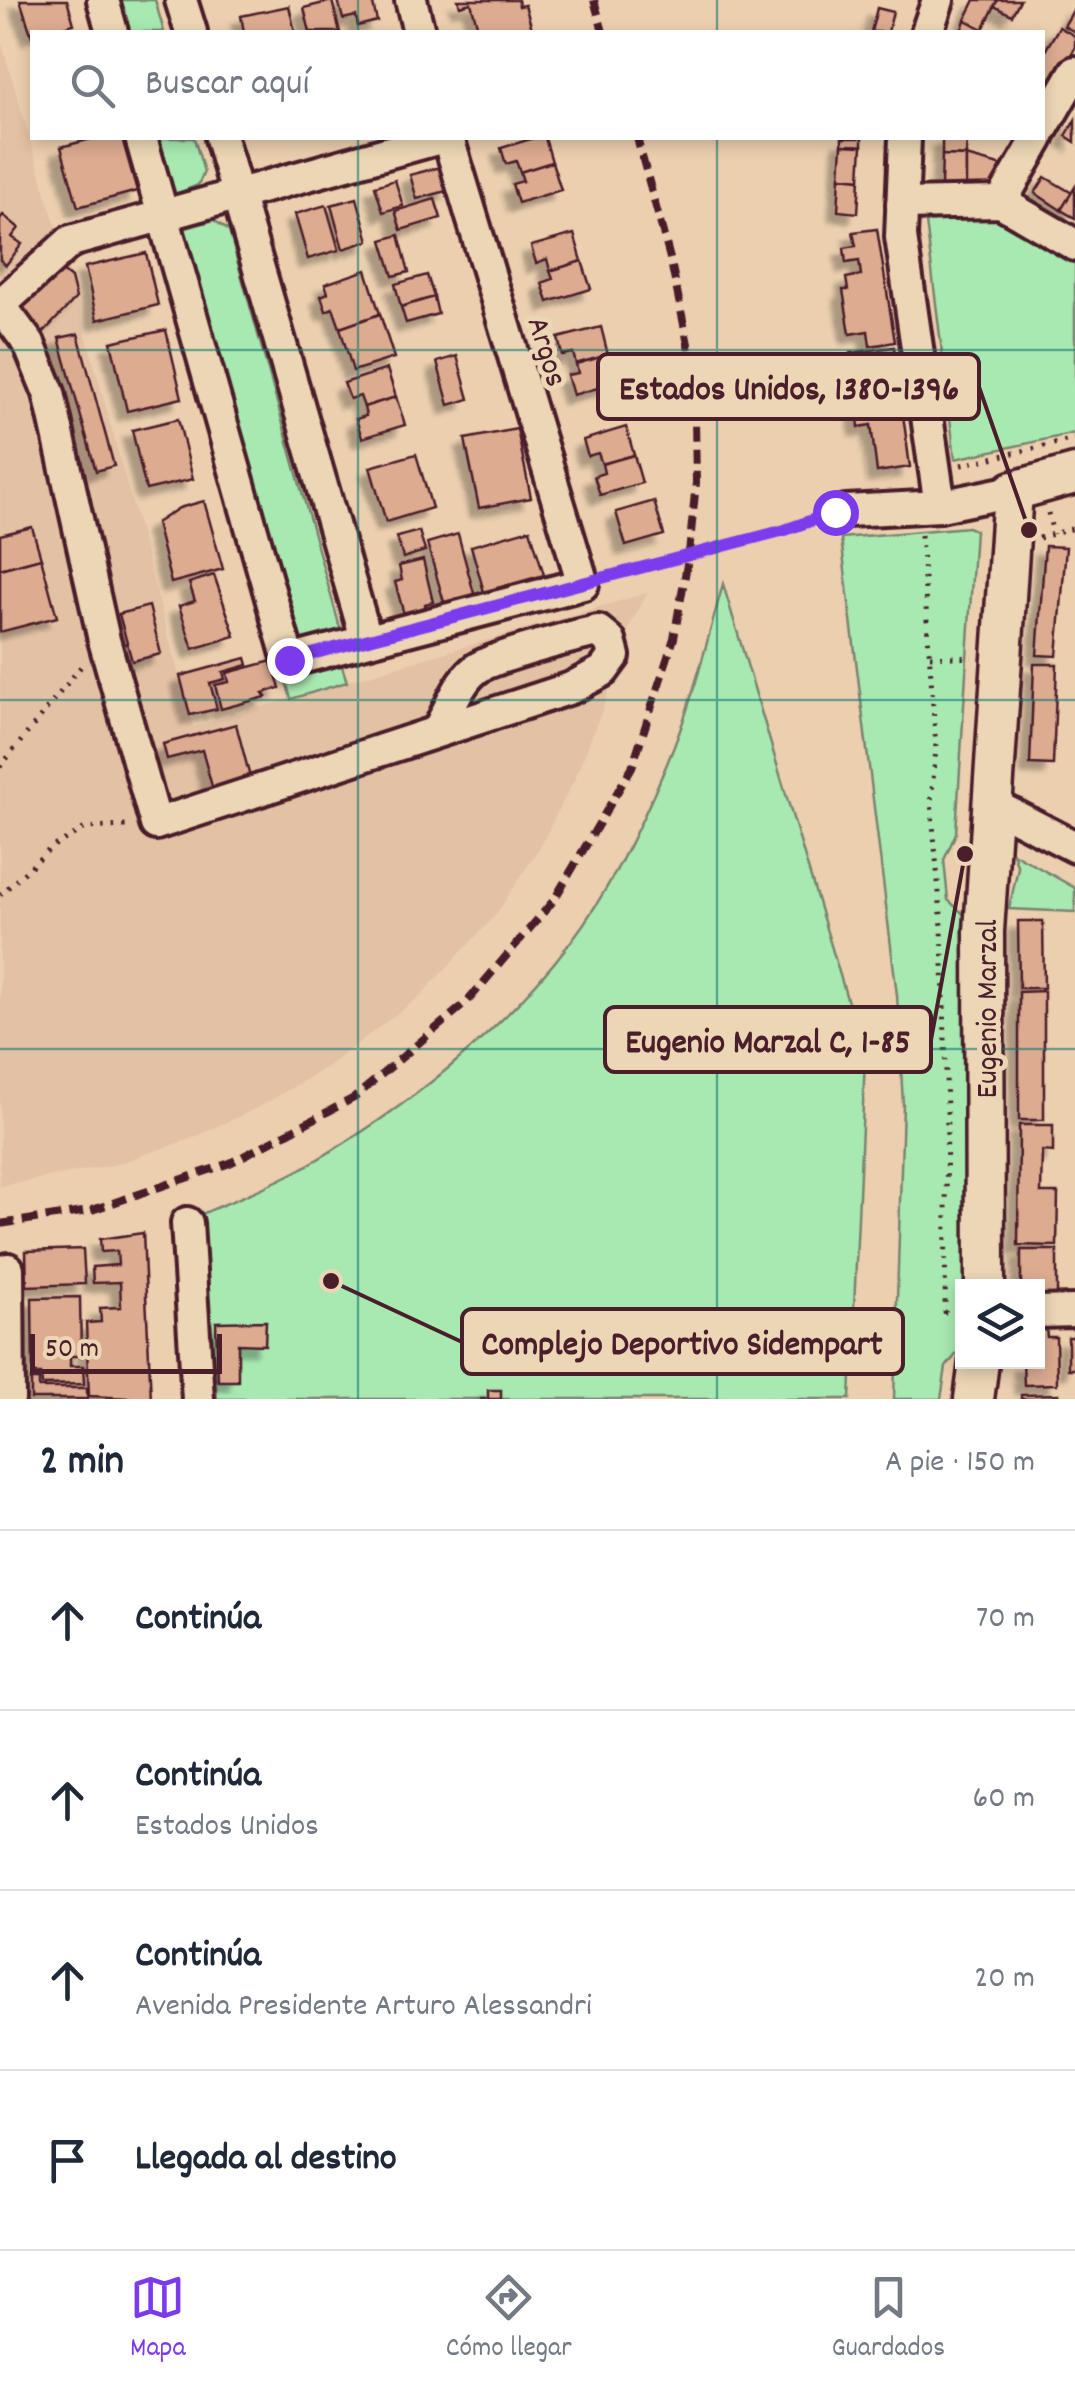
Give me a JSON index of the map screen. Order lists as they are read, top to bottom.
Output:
{
  "streets": {
    "main road": ["Eugenio Marzal"],
    "street": ["Argos"]
  },
  "places": ["Estados Unidos, 1380-1396", "Eugenio Marzal C, 1-85", "Complejo Deportivo Sidempart"],
  "scale_bar": "50 m",
  "page": {
    "search": "Buscar aquí",
    "scale": "50 m",
    "heading": ["2 min", "A pie · 150 m"],
    "list": [
      ["Continúa", "70 m"],
      ["Continúa", "Estados Unidos", "60 m"],
      ["Continúa", "Avenida Presidente Arturo Alessandri", "20 m"],
      "Llegada al destino"
    ],
    "nav": ["Mapa", "Cómo llegar", "Guardados"]
  }
}
